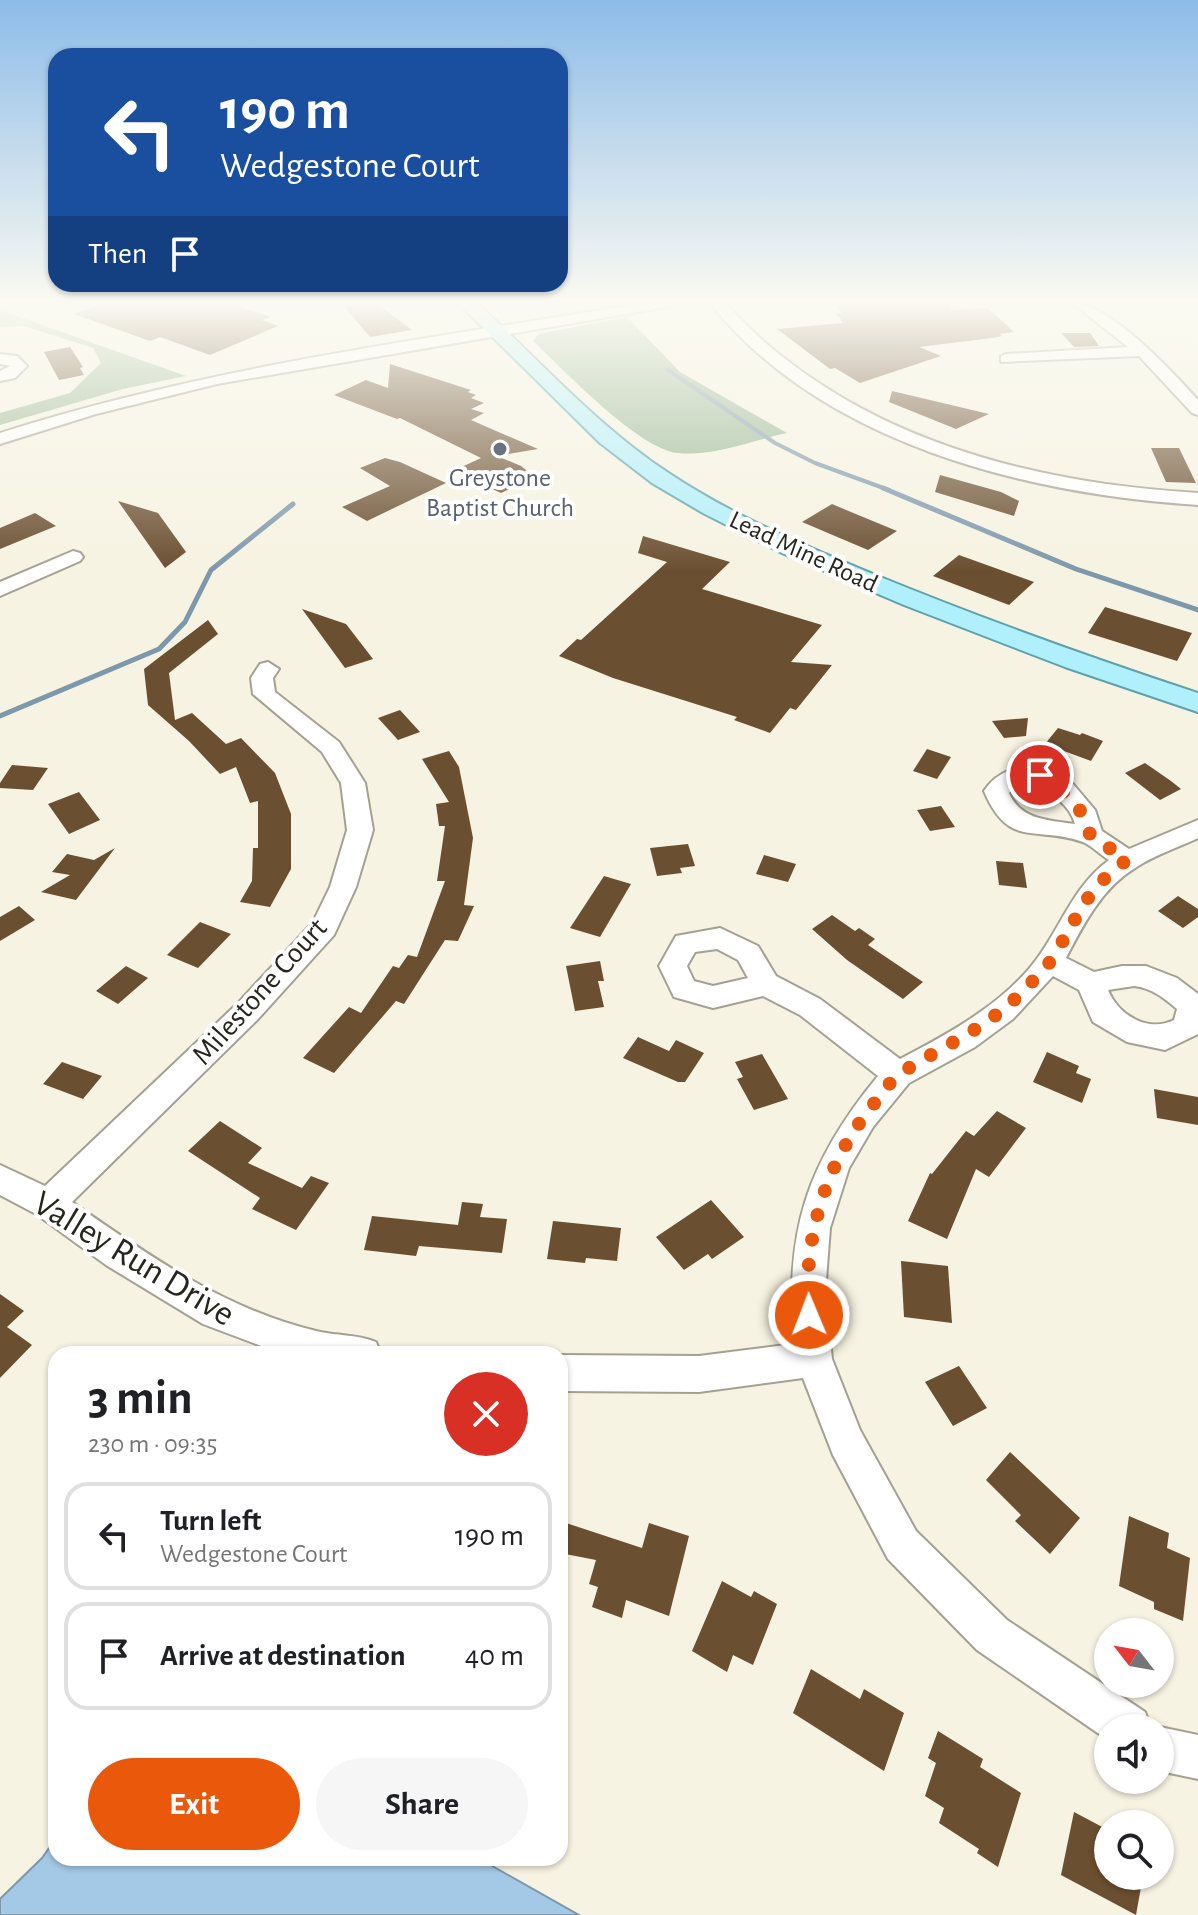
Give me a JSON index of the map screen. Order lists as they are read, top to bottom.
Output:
{
  "streets": {
    "main road": ["Lead Mine Road"],
    "street": ["Milestone Court", "Valley Run Drive"]
  },
  "crossings": [
    ["Milestone Court", "Valley Run Drive"]
  ],
  "places": ["Greystone Baptist Church"],
  "north": "top left",
  "page": {
    "turn": ["190 m", "Wedgestone Court"],
    "then": "Then",
    "heading": ["3 min", "230 m · 09:35"],
    "list": [
      {
        "name": "Turn left",
        "note": "Wedgestone Court",
        "value": "190 m"
      },
      {
        "name": "Arrive at destination",
        "value": "40 m"
      }
    ],
    "buttons": ["Exit", "Share"]
  }
}
